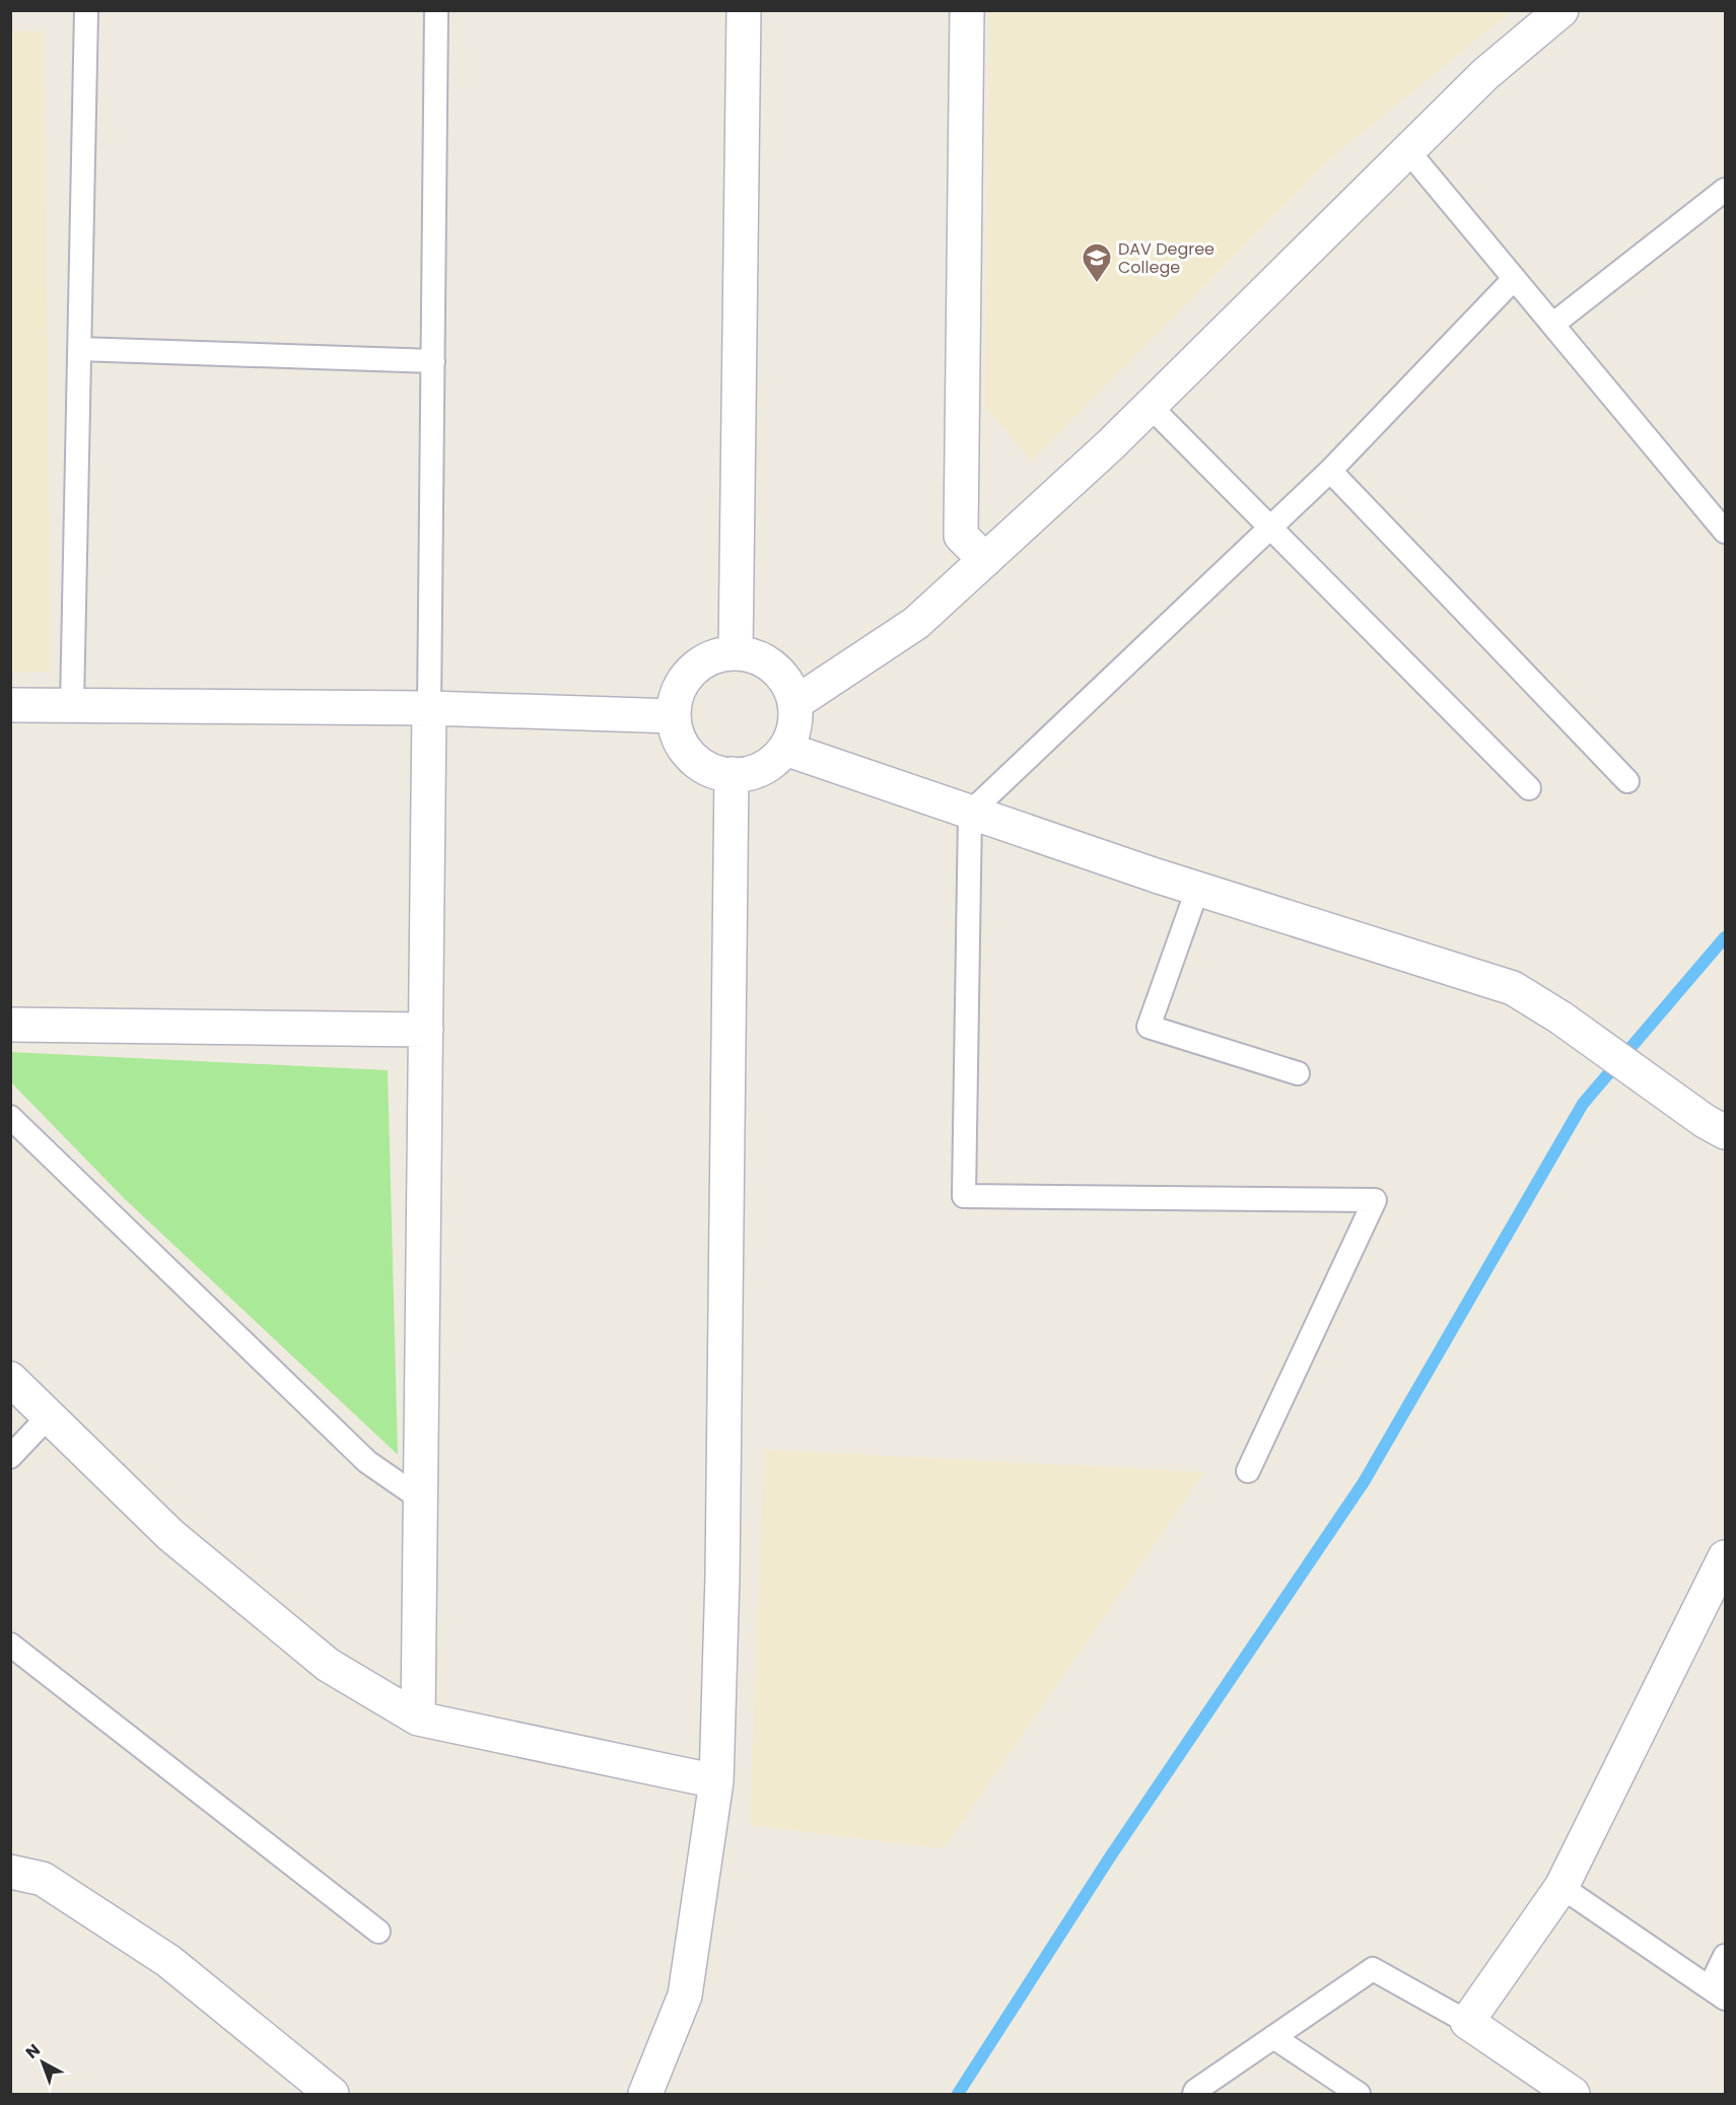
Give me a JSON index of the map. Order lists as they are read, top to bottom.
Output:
{
  "places": {
    "school or university": ["DAV Degree College"]
  },
  "north": "top left"
}
